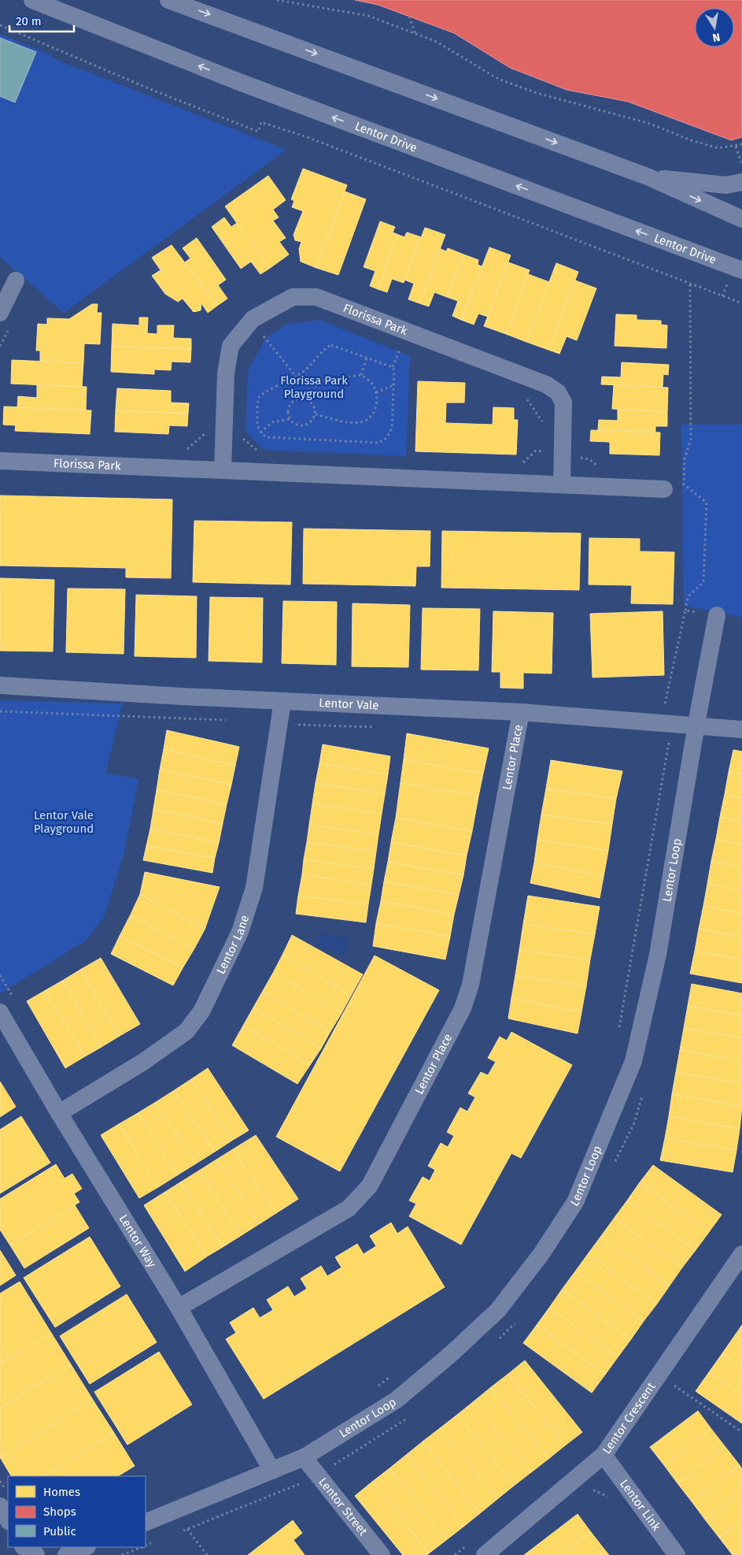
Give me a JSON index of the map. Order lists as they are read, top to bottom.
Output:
{
  "streets": {
    "street": [
      "Lentor Drive",
      "Florissa Park",
      "Lentor Vale",
      "Lentor Place",
      "Lentor Loop",
      "Lentor Lane",
      "Lentor Way",
      "Lentor Crescent",
      "Lentor Link",
      "Lentor Street"
    ]
  },
  "crossings": [
    ["Lentor Vale", "Lentor Place"],
    ["Lentor Vale", "Lentor Loop"],
    ["Lentor Vale", "Lentor Lane"],
    ["Lentor Place", "Lentor Way"],
    ["Lentor Loop", "Lentor Way"],
    ["Lentor Loop", "Lentor Street"],
    ["Lentor Lane", "Lentor Way"],
    ["Lentor Crescent", "Lentor Link"]
  ],
  "parks": ["Florissa Park Playground", "Lentor Vale Playground"],
  "legend": ["Homes", "Shops", "Public"],
  "scale_bar": "20 m",
  "north": "bottom"
}
